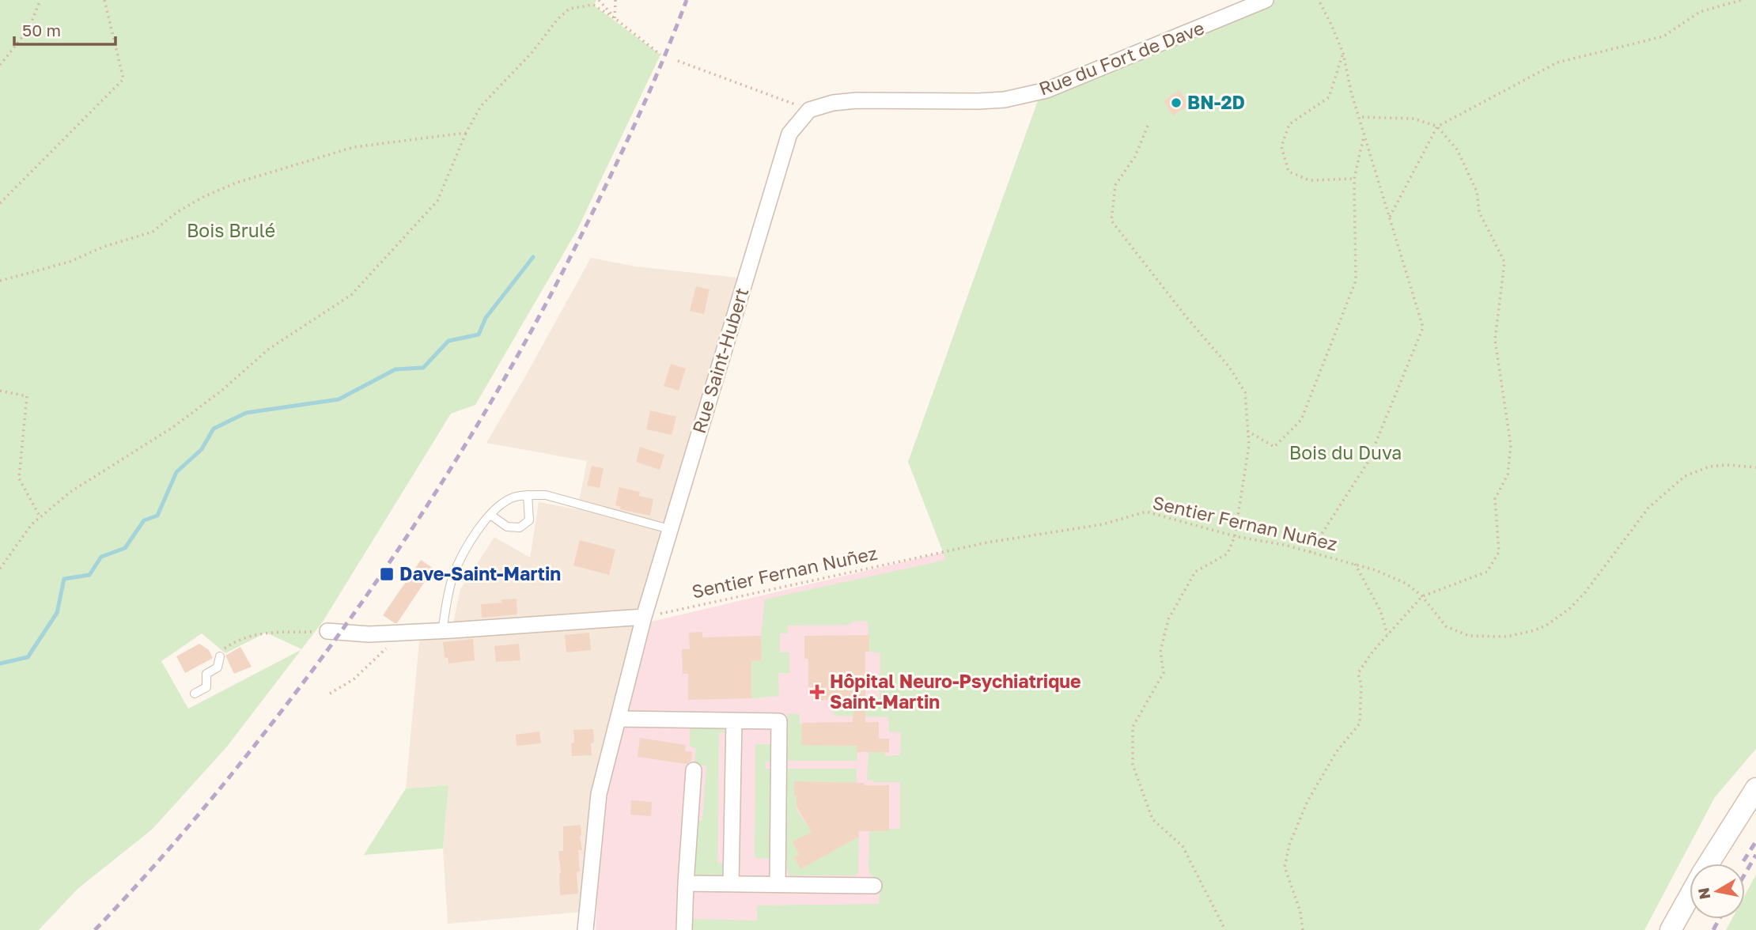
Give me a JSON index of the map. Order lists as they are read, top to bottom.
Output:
{
  "streets": {
    "street": ["Rue du Fort de Dave", "Rue Saint-Hubert"],
    "path": ["Sentier Fernan Nuñez"]
  },
  "crossings": [
    ["Rue du Fort de Dave", "Rue Saint-Hubert"],
    ["Rue Saint-Hubert", "Sentier Fernan Nuñez"]
  ],
  "parks": ["Bois Brulé", "Bois du Duva"],
  "places": {
    "other": ["BN-2D"],
    "transit": ["Dave-Saint-Martin"],
    "health": ["Hôpital Neuro-Psychiatrique Saint-Martin"]
  },
  "scale_bar": "50 m",
  "north": "left"
}
